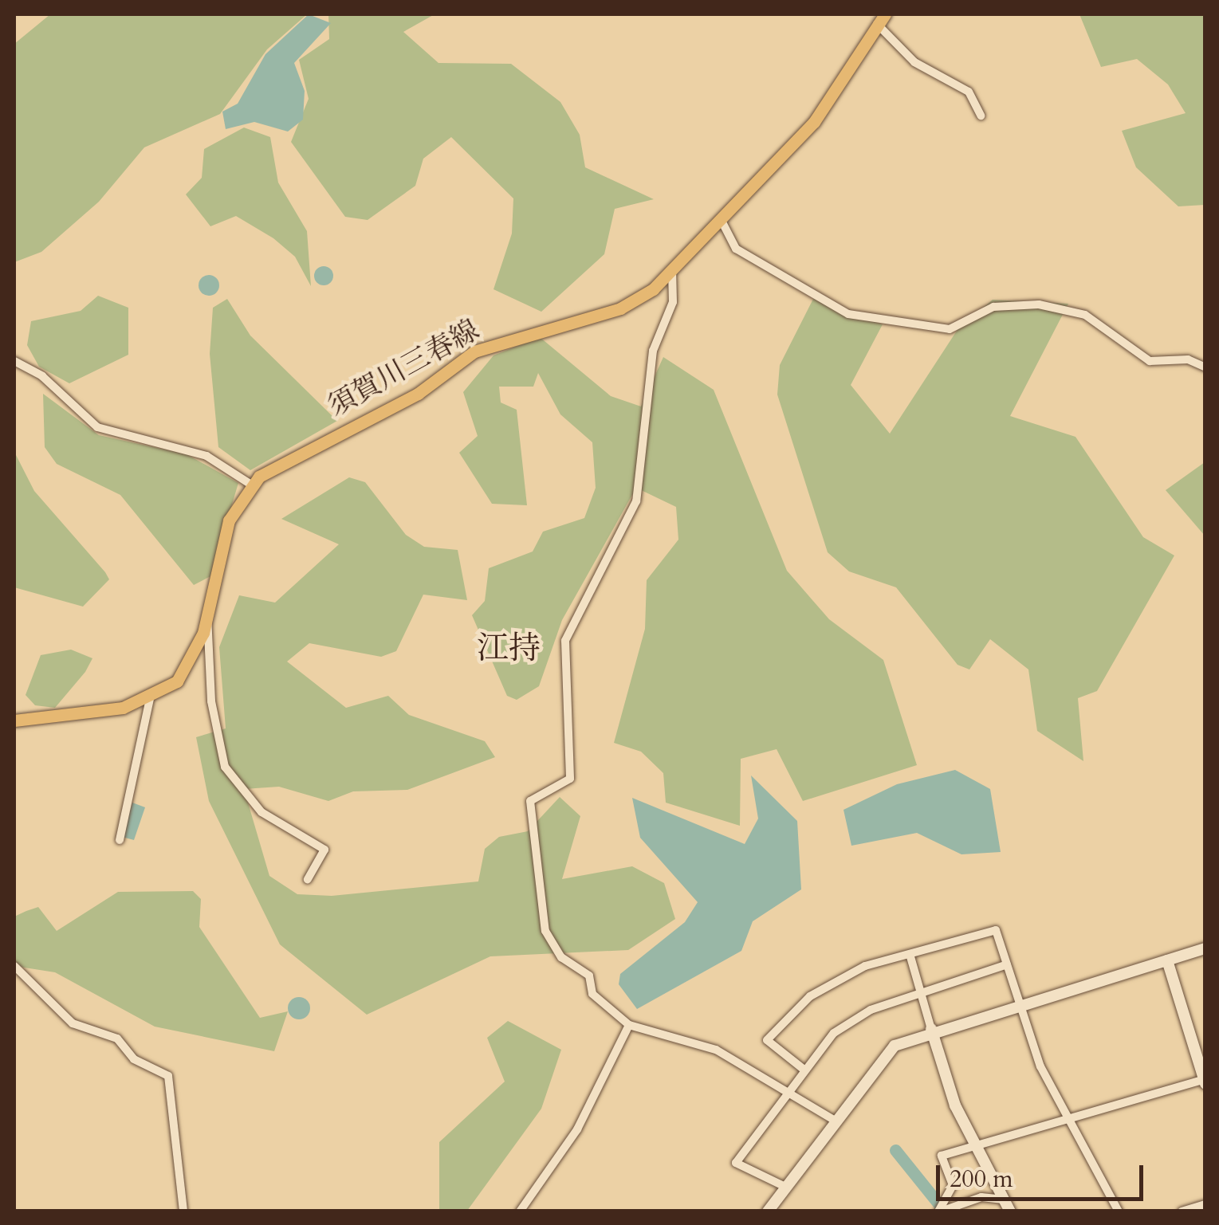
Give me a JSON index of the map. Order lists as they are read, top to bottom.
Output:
{
  "streets": {
    "main road": ["須賀川三春線"]
  },
  "districts": ["江持"],
  "scale_bar": "200 m"
}
